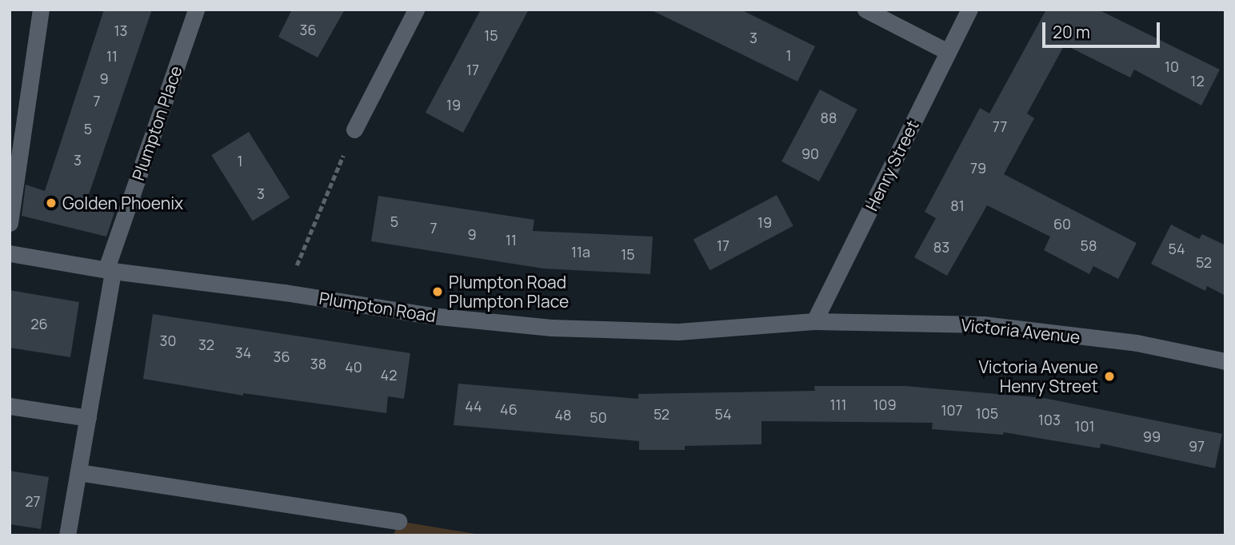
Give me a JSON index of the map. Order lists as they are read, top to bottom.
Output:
{
  "streets": {
    "street": [
      "Plumpton Place",
      "Henry Street",
      "Plumpton Road",
      "Victoria Avenue"
    ]
  },
  "crossings": [
    ["Plumpton Place", "Plumpton Road"],
    ["Henry Street", "Plumpton Road"],
    ["Henry Street", "Victoria Avenue"],
    ["Plumpton Road", "Victoria Avenue"]
  ],
  "places": ["Golden Phoenix", "Plumpton Road Plumpton Place", "Victoria Avenue Henry Street"],
  "house_numbers": [
    "36",
    "13",
    "15",
    "3",
    "1",
    "11",
    "10",
    "17",
    "9",
    "12",
    "7",
    "19",
    "88",
    "77",
    "5",
    "90",
    "3",
    "1",
    "79",
    "3",
    "81",
    "5",
    "19",
    "60",
    "7",
    "9",
    "11",
    "17",
    "58",
    "83",
    "54",
    "11a",
    "15",
    "52",
    "26",
    "30",
    "32",
    "34",
    "36",
    "38",
    "40",
    "42",
    "111",
    "109",
    "44",
    "46",
    "107",
    "105",
    "52",
    "54",
    "48",
    "50",
    "103",
    "101",
    "99",
    "97",
    "27"
  ],
  "scale_bar": "20 m"
}
